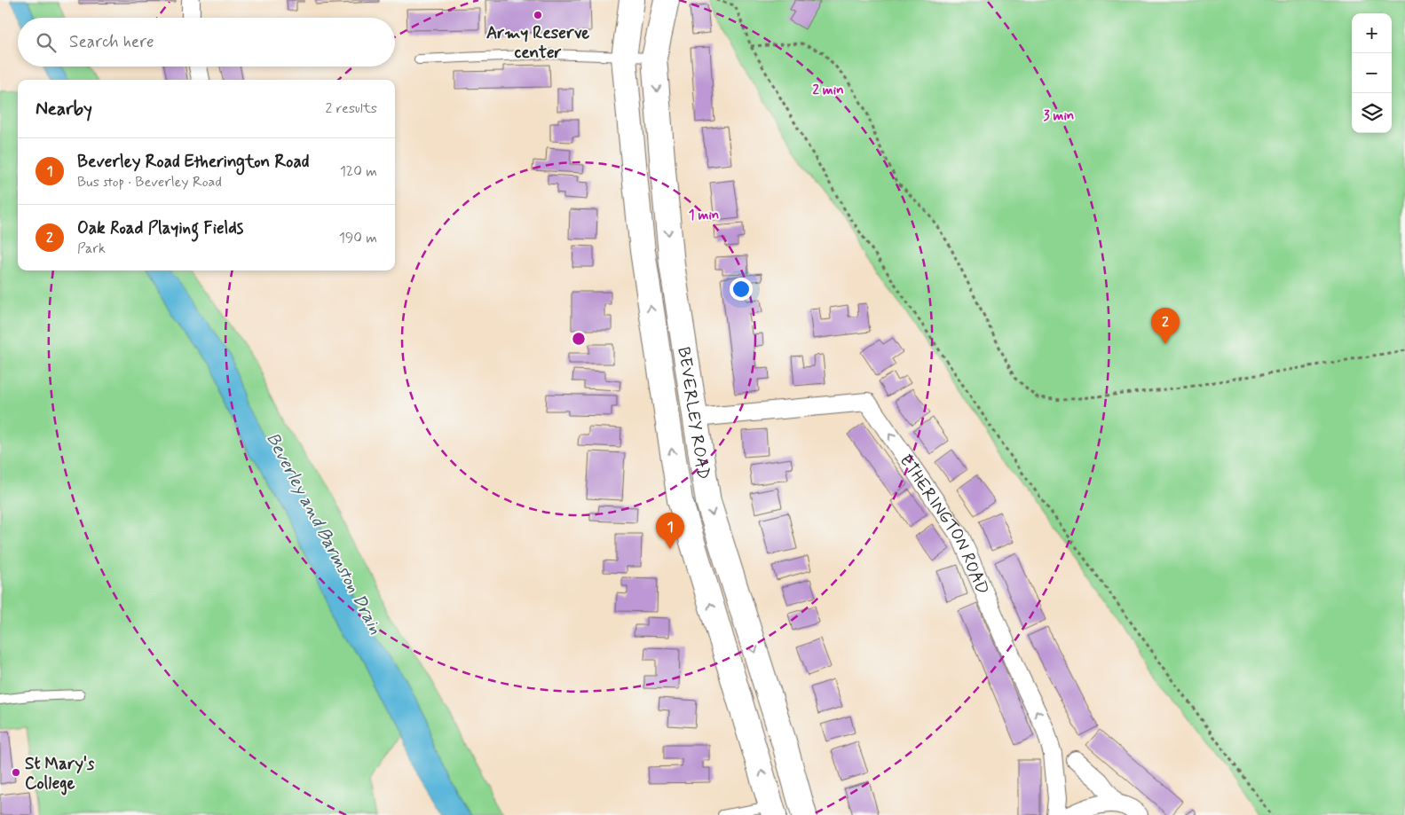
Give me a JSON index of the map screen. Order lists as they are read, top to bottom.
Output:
{
  "streets": {
    "main road": ["BEVERLEY ROAD"],
    "street": ["ETHERINGTON ROAD"]
  },
  "crossings": [
    ["BEVERLEY ROAD", "ETHERINGTON ROAD"]
  ],
  "one_way": ["ETHERINGTON ROAD"],
  "water": ["Beverley and Barmston Drain"],
  "places": ["Army Reserve center", "St Mary's College"],
  "page": {
    "map_buttons": ["+", "−"],
    "search": "Search here",
    "heading": ["Nearby", "2 results"],
    "list": [
      {
        "mark": "1",
        "name": "Beverley Road Etherington Road",
        "note": "Bus stop · Beverley Road",
        "value": "120 m"
      },
      {
        "mark": "2",
        "name": "Oak Road Playing Fields",
        "note": "Park",
        "value": "190 m"
      }
    ],
    "pins": ["2", "1"]
  },
  "rings": ["2 min", "3 min", "1 min"]
}
